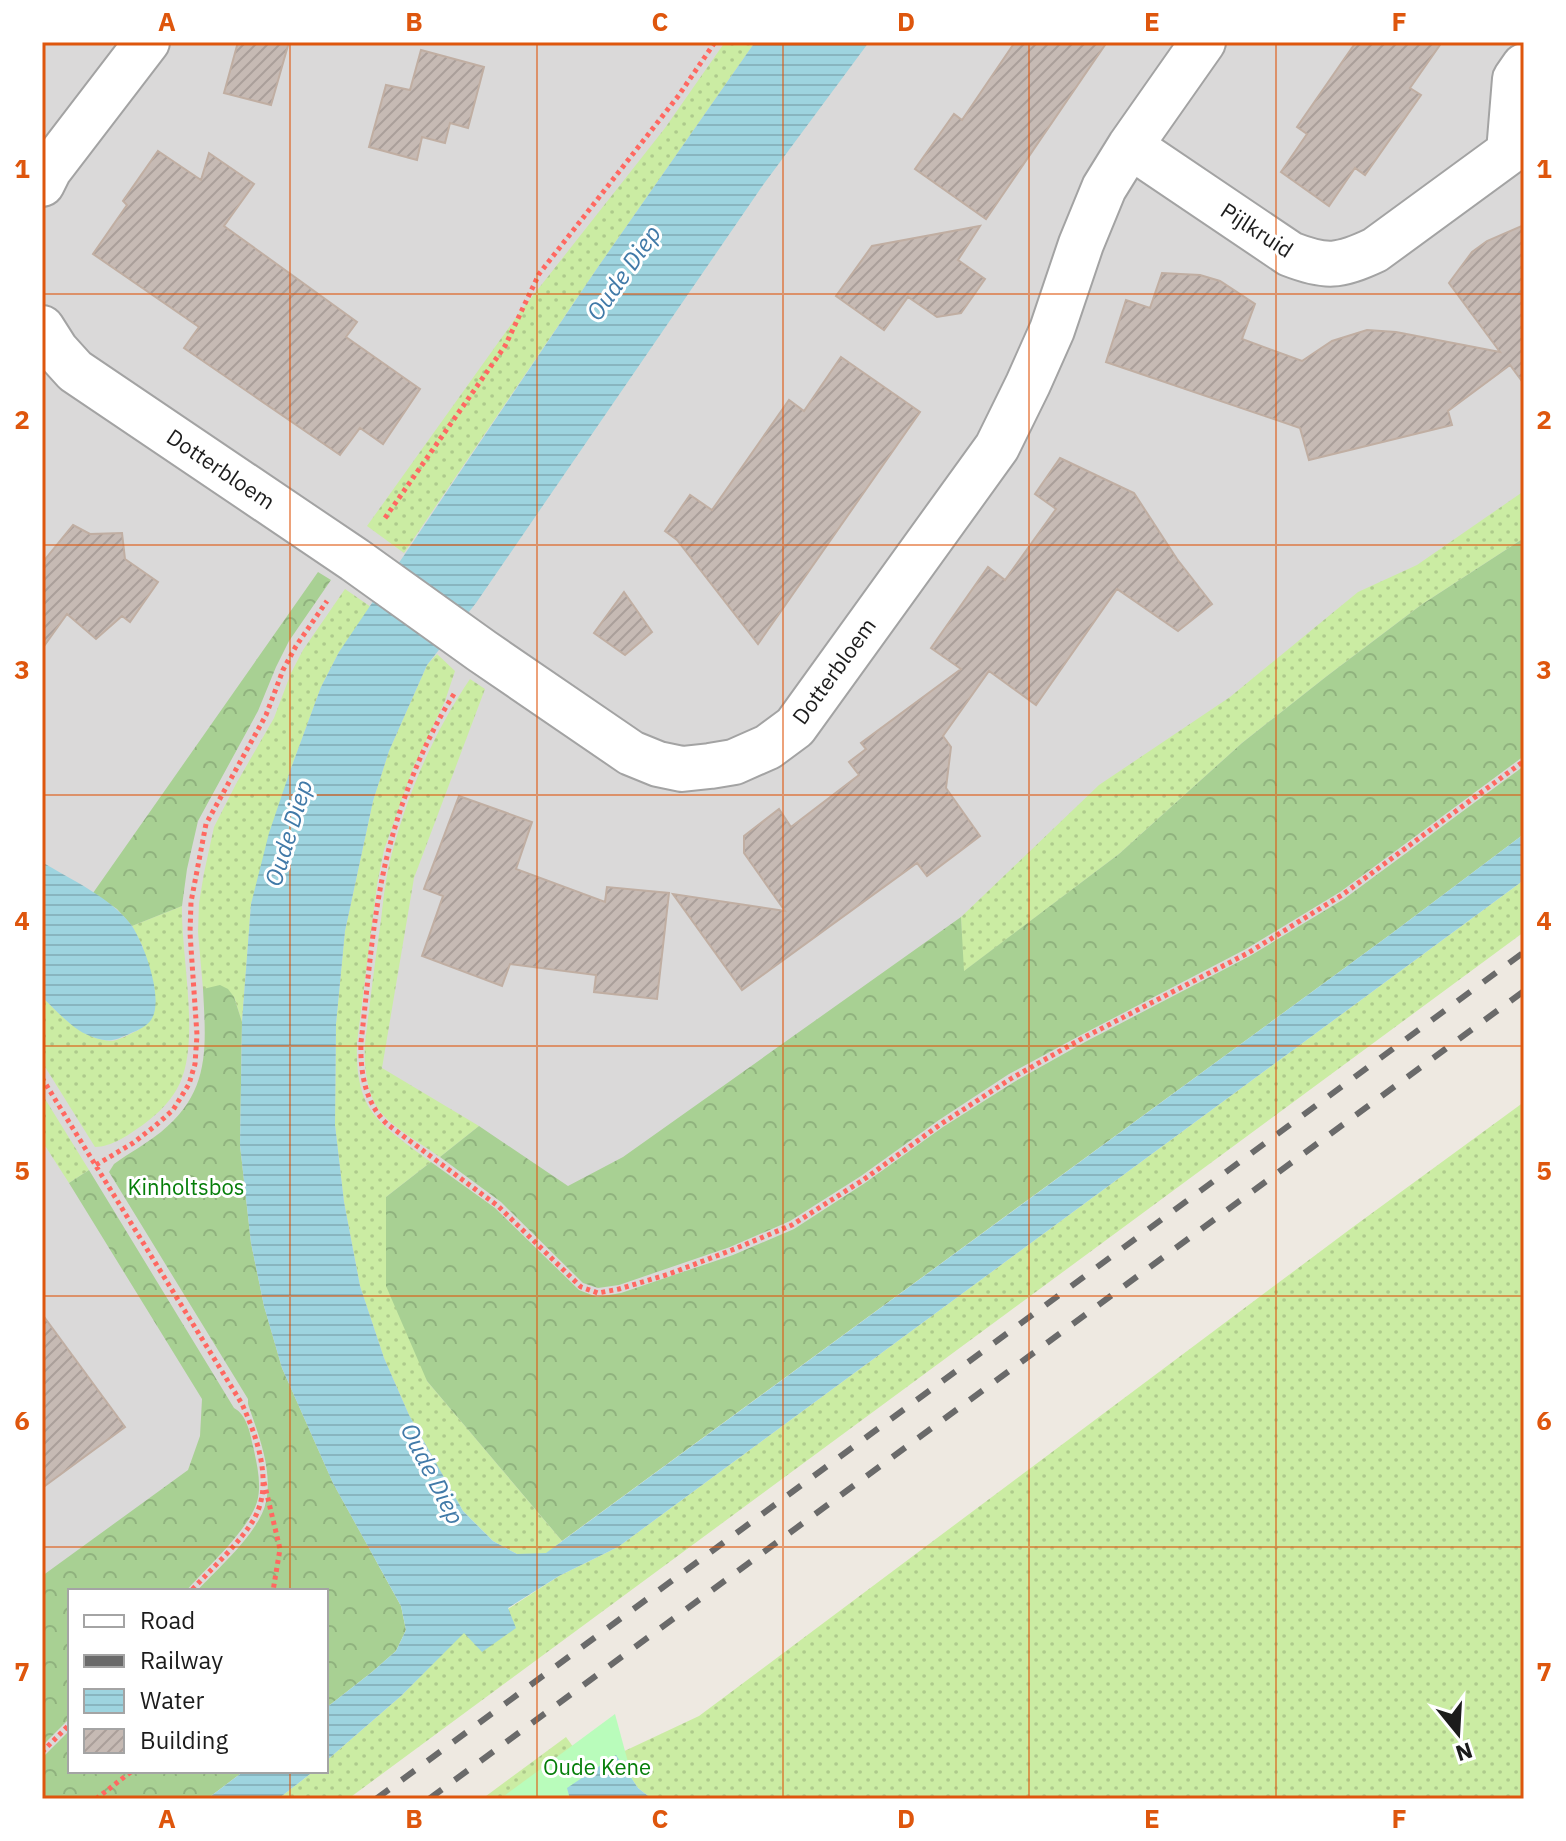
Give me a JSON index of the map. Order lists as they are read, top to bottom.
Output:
{
  "streets": {
    "street": ["Pijlkruid", "Dotterbloem"]
  },
  "crossings": [
    ["Pijlkruid", "Dotterbloem"]
  ],
  "water": ["Oude Diep"],
  "parks": ["Kinholtsbos", "Oude Kene"],
  "legend": [
    "Road",
    "Railway",
    "Water",
    "Building"
  ],
  "north": "bottom",
  "grid": {
    "columns": [
      "A",
      "B",
      "C",
      "D",
      "E",
      "F"
    ],
    "rows": [
      "1",
      "2",
      "3",
      "4",
      "5",
      "6",
      "7"
    ]
  }
}
